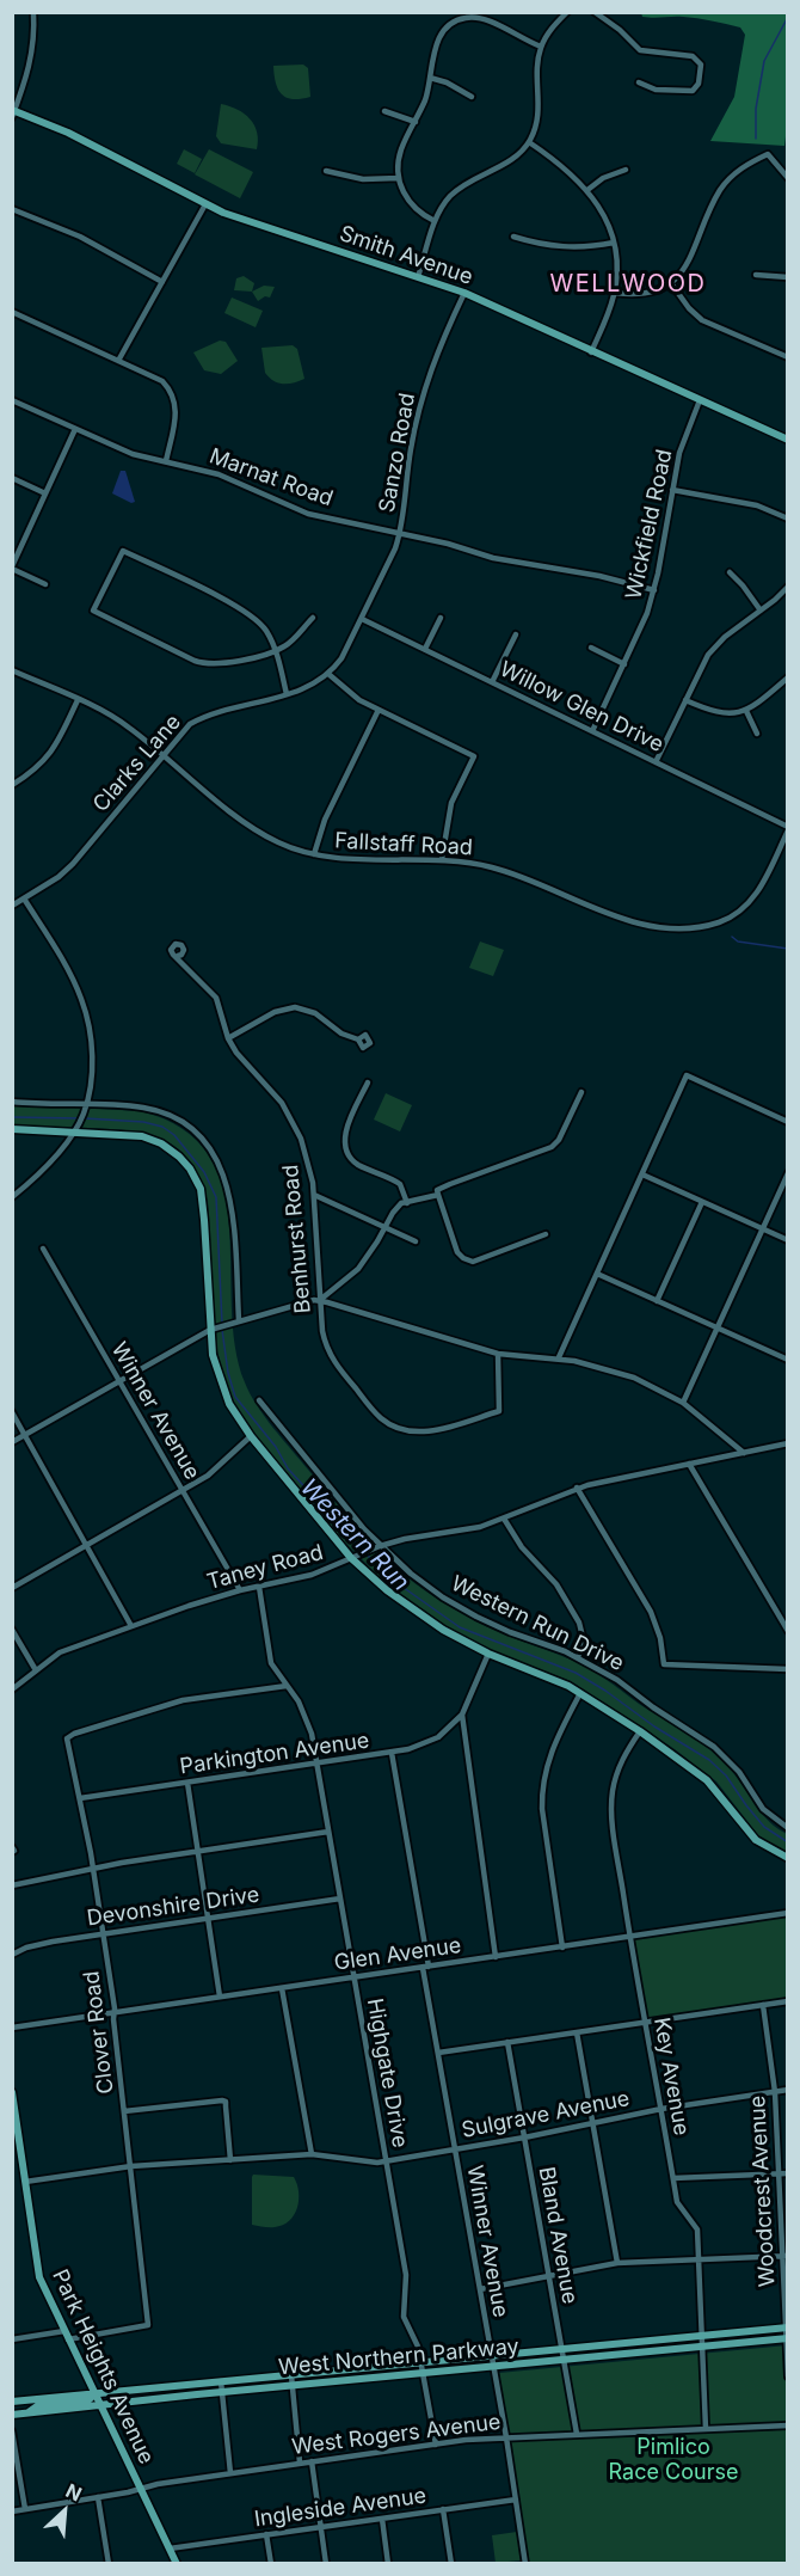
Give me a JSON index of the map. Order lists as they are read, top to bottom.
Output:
{
  "streets": {
    "main road": ["Smith Avenue", "West Northern Parkway", "Park Heights Avenue"],
    "street": [
      "Sanzo Road",
      "Marnat Road",
      "Wickfield Road",
      "Willow Glen Drive",
      "Clarks Lane",
      "Fallstaff Road",
      "Benhurst Road",
      "Winner Avenue",
      "Taney Road",
      "Western Run Drive",
      "Parkington Avenue",
      "Devonshire Drive",
      "Glen Avenue",
      "Clover Road",
      "Highgate Drive",
      "Key Avenue",
      "Sulgrave Avenue",
      "Woodcrest Avenue",
      "Bland Avenue",
      "West Rogers Avenue",
      "Ingleside Avenue"
    ]
  },
  "crossings": [
    ["Smith Avenue", "Sanzo Road"],
    ["Smith Avenue", "Wickfield Road"],
    ["Sanzo Road", "Marnat Road"],
    ["Sanzo Road", "Willow Glen Drive"],
    ["Sanzo Road", "Clarks Lane"],
    ["Marnat Road", "Wickfield Road"],
    ["Wickfield Road", "Willow Glen Drive"],
    ["Willow Glen Drive", "Clarks Lane"],
    ["Willow Glen Drive", "Fallstaff Road"],
    ["Clarks Lane", "Fallstaff Road"],
    ["Winner Avenue", "Taney Road"],
    ["Winner Avenue", "Parkington Avenue"],
    ["Winner Avenue", "Glen Avenue"],
    ["Winner Avenue", "Sulgrave Avenue"],
    ["Winner Avenue", "West Northern Parkway"],
    ["Winner Avenue", "West Rogers Avenue"],
    ["Winner Avenue", "Ingleside Avenue"],
    ["Taney Road", "Western Run Drive"],
    ["Taney Road", "Highgate Drive"],
    ["Parkington Avenue", "Clover Road"],
    ["Parkington Avenue", "Highgate Drive"],
    ["Devonshire Drive", "Clover Road"],
    ["Devonshire Drive", "Highgate Drive"],
    ["Glen Avenue", "Clover Road"],
    ["Glen Avenue", "Highgate Drive"],
    ["Glen Avenue", "Key Avenue"],
    ["Clover Road", "Highgate Drive"],
    ["Clover Road", "Sulgrave Avenue"],
    ["Clover Road", "Park Heights Avenue"],
    ["Highgate Drive", "Sulgrave Avenue"],
    ["Highgate Drive", "West Northern Parkway"],
    ["Highgate Drive", "West Rogers Avenue"],
    ["Key Avenue", "Sulgrave Avenue"],
    ["Key Avenue", "West Northern Parkway"],
    ["Key Avenue", "West Rogers Avenue"],
    ["Sulgrave Avenue", "Woodcrest Avenue"],
    ["Sulgrave Avenue", "Bland Avenue"],
    ["Sulgrave Avenue", "Park Heights Avenue"],
    ["Woodcrest Avenue", "West Northern Parkway"],
    ["Bland Avenue", "West Northern Parkway"],
    ["Bland Avenue", "West Rogers Avenue"],
    ["West Northern Parkway", "Park Heights Avenue"],
    ["Park Heights Avenue", "West Rogers Avenue"],
    ["Park Heights Avenue", "Ingleside Avenue"]
  ],
  "districts": ["WELLWOOD"],
  "water": ["Western Run"],
  "parks": ["Pimlico Race Course"],
  "north": "top right"
}
